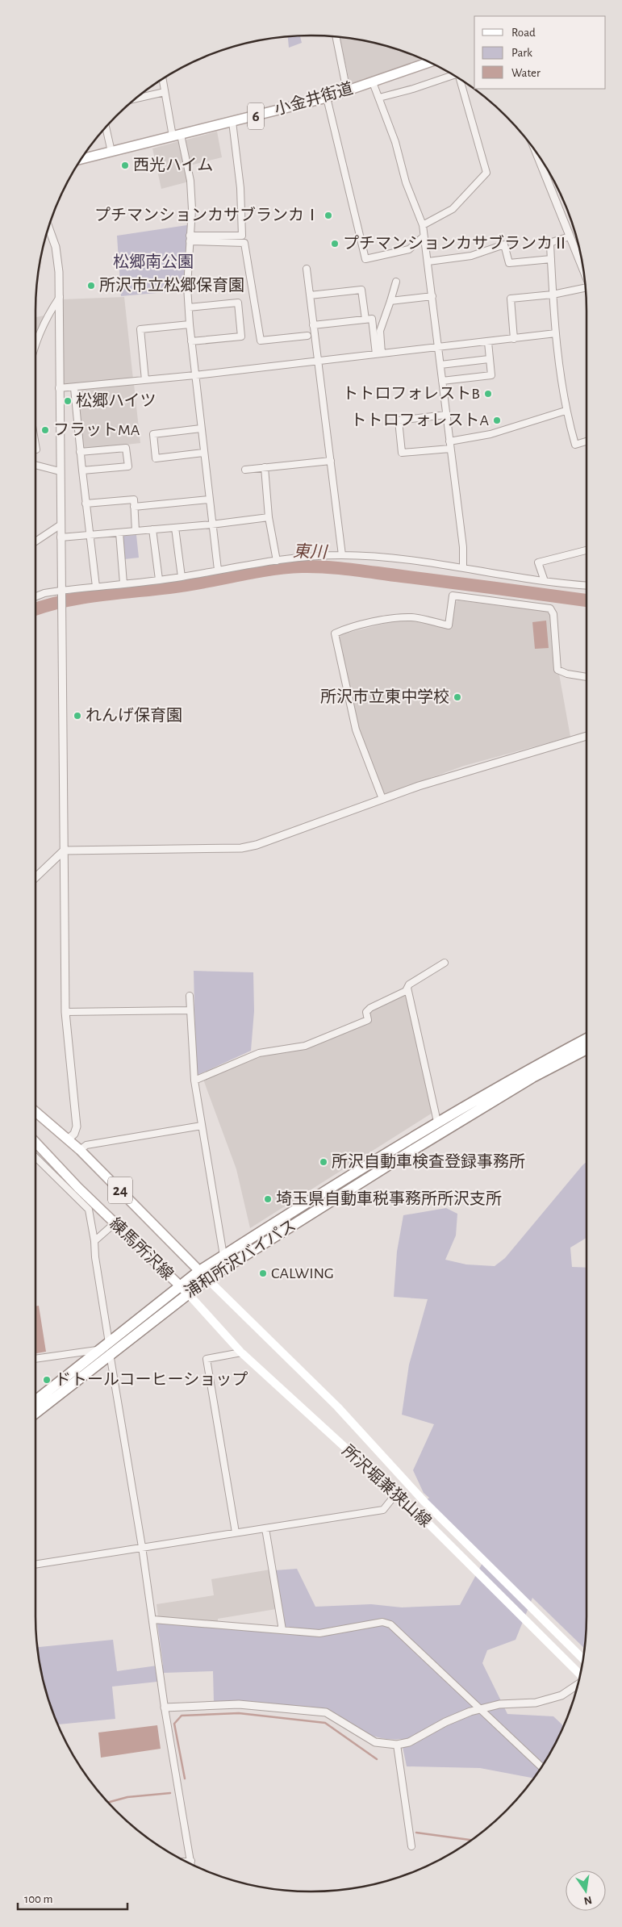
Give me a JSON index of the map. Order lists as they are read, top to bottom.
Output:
{
  "streets": {
    "highway": ["浦和所沢バイパス"],
    "main road": [
      "小金井街道",
      "6",
      "24",
      "練馬所沢線",
      "所沢堀兼狭山線"
    ]
  },
  "crossings": [
    ["練馬所沢線", "浦和所沢バイパス"],
    ["練馬所沢線", "所沢堀兼狭山線"],
    ["浦和所沢バイパス", "所沢堀兼狭山線"]
  ],
  "water": ["東川"],
  "parks": ["松郷南公園"],
  "places": [
    "西光ハイム",
    "プチマンションカサブランカⅠ",
    "プチマンションカサブランカⅡ",
    "所沢市立松郷保育園",
    "トトロフォレストB",
    "松郷ハイツ",
    "トトロフォレストA",
    "フラットMA",
    "所沢市立東中学校",
    "れんげ保育園",
    "所沢自動車検査登録事務所",
    "埼玉県自動車税事務所所沢支所",
    "CALWING",
    "ドトールコーヒーショップ"
  ],
  "legend": ["Road", "Park", "Water"],
  "scale_bar": "100 m",
  "north": "bottom"
}
